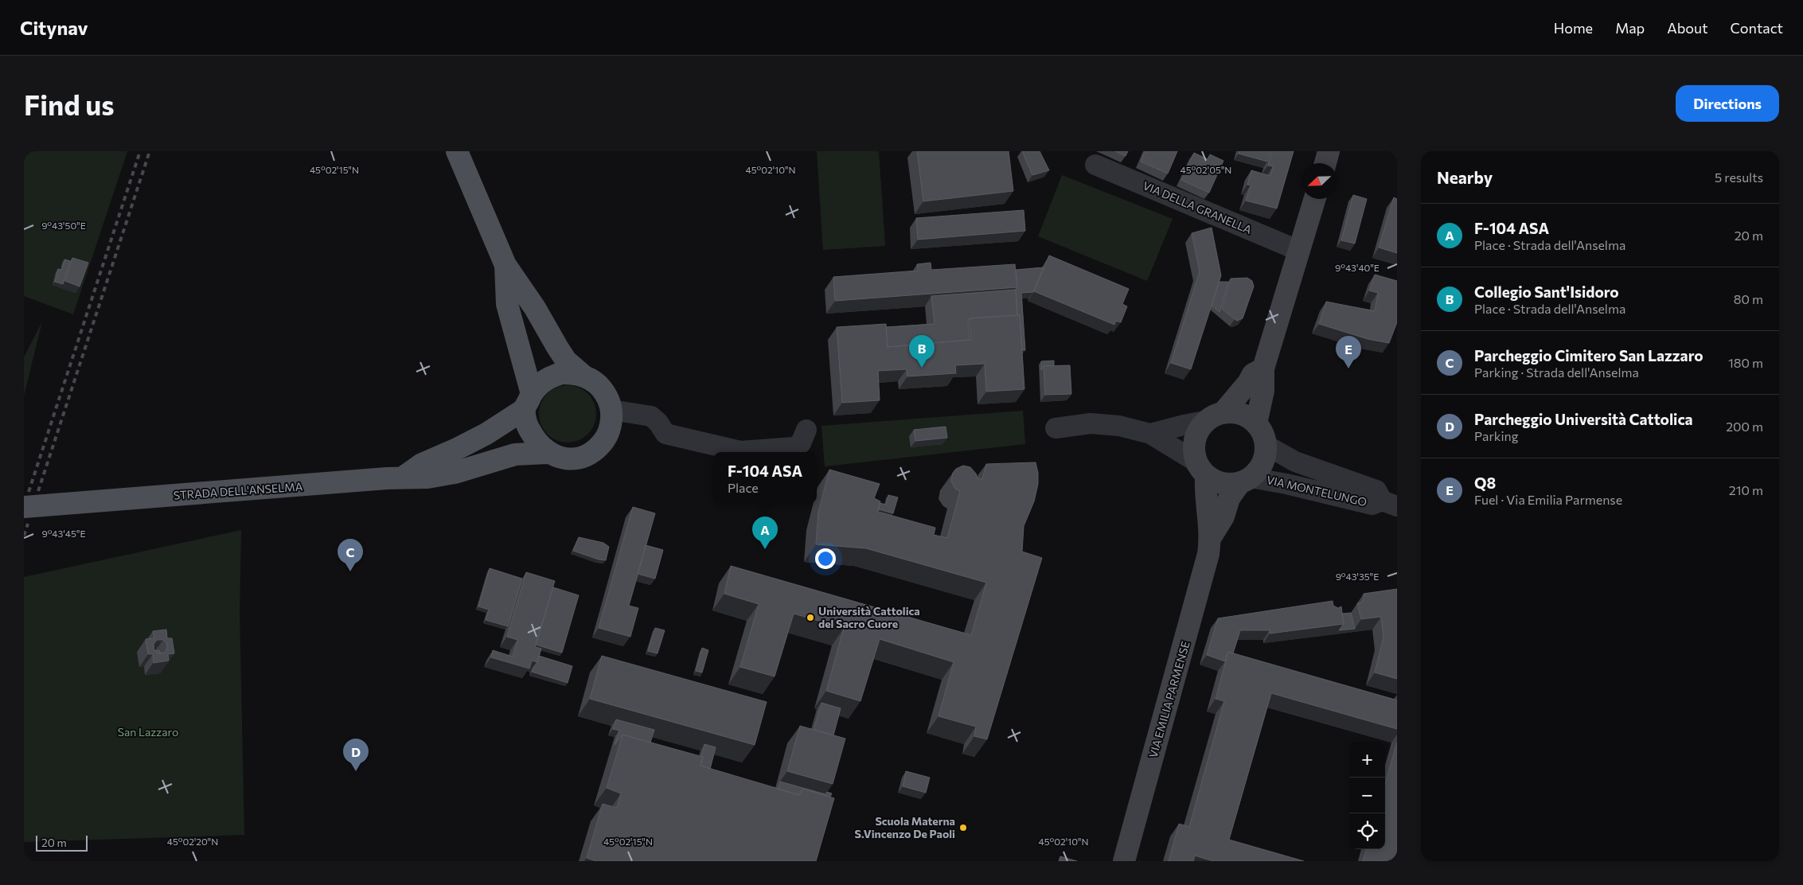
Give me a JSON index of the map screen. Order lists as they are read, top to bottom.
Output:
{
  "streets": {
    "main road": ["STRADA DELL'ANSELMA", "VIA EMILIA PARMENSE"],
    "street": ["VIA DELLA GRANELLA", "VIA MONTELUNGO"]
  },
  "crossings": [
    ["VIA MONTELUNGO", "VIA EMILIA PARMENSE"]
  ],
  "parks": ["San Lazzaro"],
  "places": ["Università Cattolica del Sacro Cuore", "Scuola Materna S.Vincenzo De Paoli"],
  "scale_bar": "20 m",
  "north": "bottom left",
  "page": {
    "header": "Citynav",
    "nav": [
      "Home",
      "Map",
      "About",
      "Contact"
    ],
    "buttons": "Directions",
    "title": "Find us",
    "heading": ["Nearby", "5 results"],
    "list": [
      {
        "mark": "A",
        "name": "F-104 ASA",
        "note": "Place · Strada dell'Anselma",
        "value": "20 m"
      },
      {
        "mark": "B",
        "name": "Collegio Sant'Isidoro",
        "note": "Place · Strada dell'Anselma",
        "value": "80 m"
      },
      {
        "mark": "C",
        "name": "Parcheggio Cimitero San Lazzaro",
        "note": "Parking · Strada dell'Anselma",
        "value": "180 m"
      },
      {
        "mark": "D",
        "name": "Parcheggio Università Cattolica",
        "note": "Parking",
        "value": "200 m"
      },
      {
        "mark": "E",
        "name": "Q8",
        "note": "Fuel · Via Emilia Parmense",
        "value": "210 m"
      }
    ],
    "pins": [
      "B",
      "E",
      "A",
      "C",
      "D"
    ],
    "popup": ["F-104 ASA", "Place"],
    "map_buttons": ["+", "−"],
    "scale": "20 m"
  },
  "coordinates": [
    "45°02'15\"N",
    "45°02'10\"N",
    "45°02'05\"N",
    "9°43'50\"E",
    "9°43'40\"E",
    "9°43'45\"E",
    "9°43'35\"E",
    "45°02'20\"N"
  ]
}
